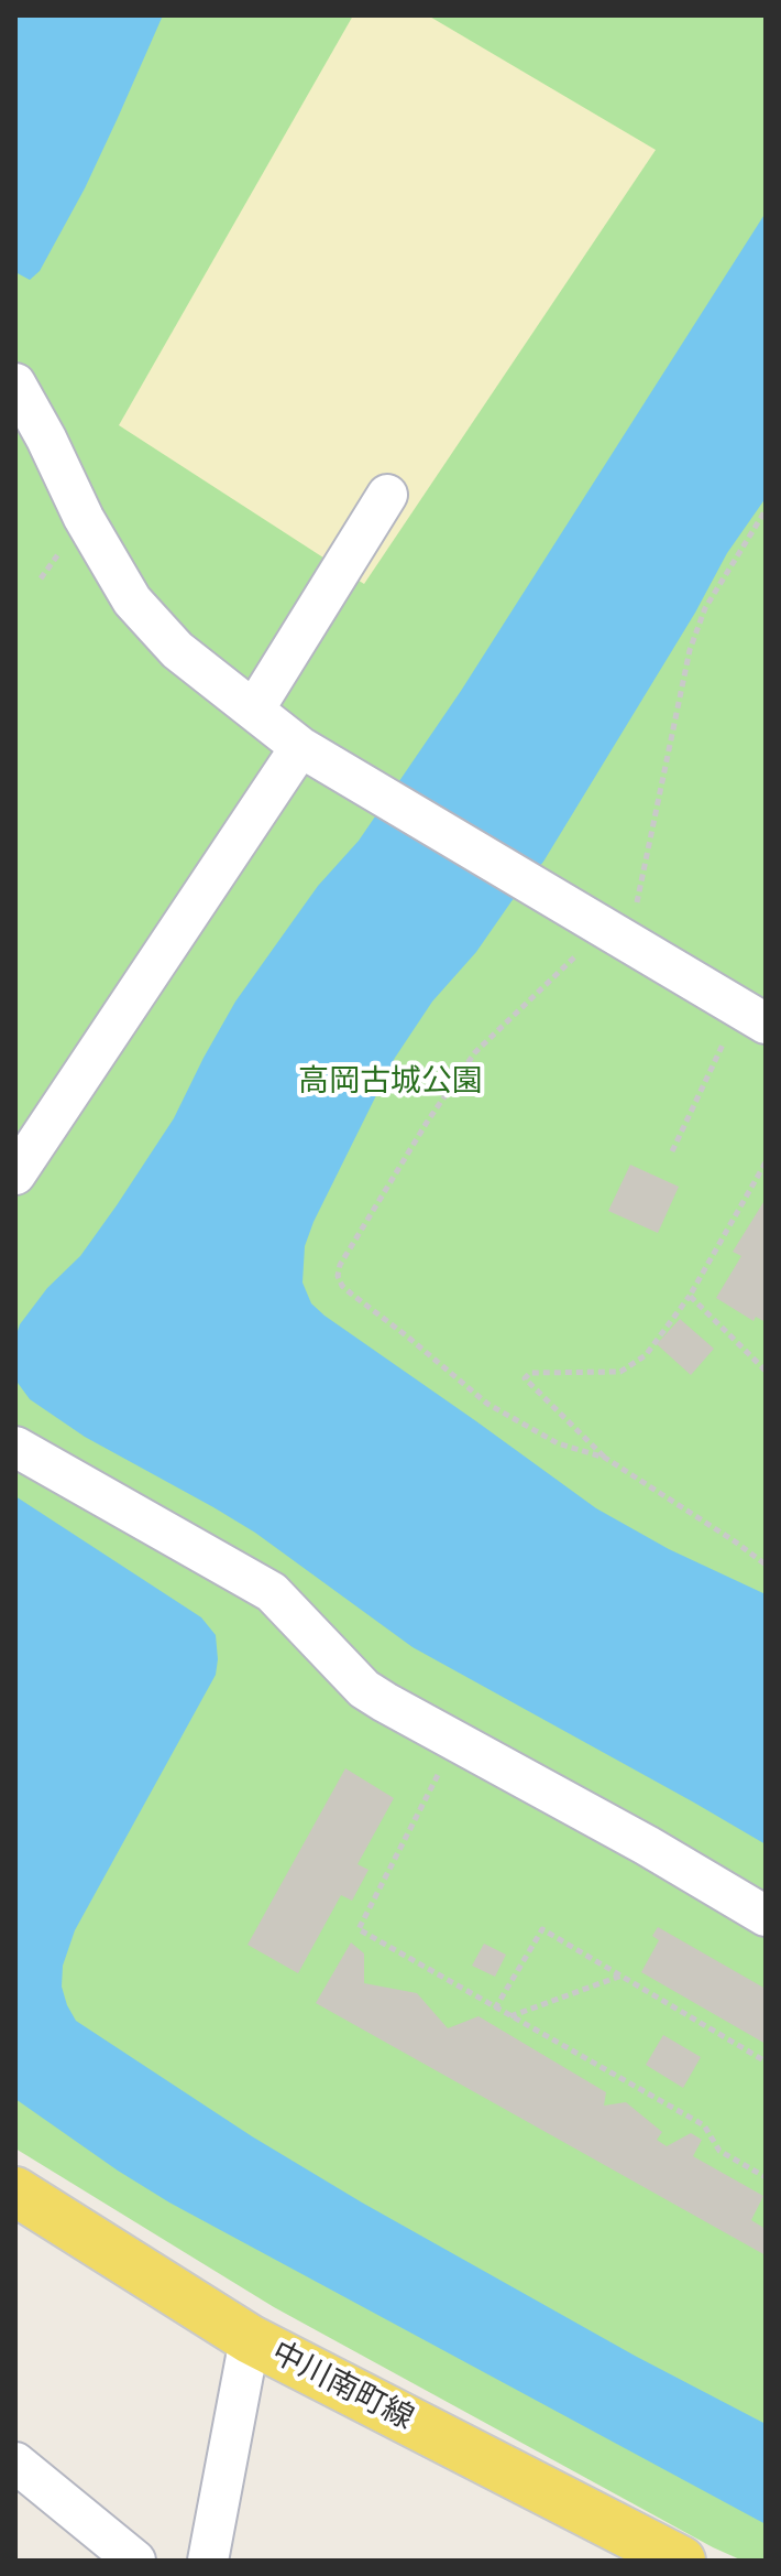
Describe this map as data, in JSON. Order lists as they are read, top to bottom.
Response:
{
  "streets": {
    "main road": ["中川南町線"]
  },
  "parks": ["高岡古城公園"]
}
